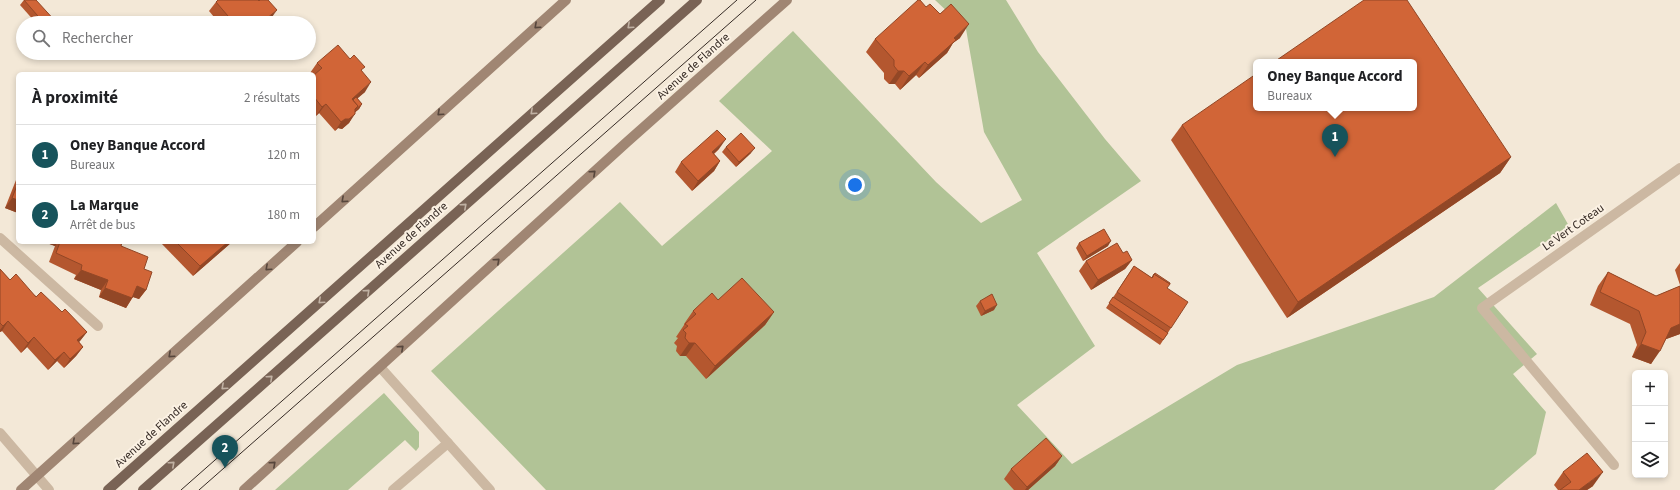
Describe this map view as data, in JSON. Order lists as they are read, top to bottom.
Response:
{
  "streets": {
    "main road": ["Avenue de Flandre"],
    "street": ["Le Vert Coteau"]
  },
  "page": {
    "search": "Rechercher",
    "popup": ["Oney Banque Accord", "Bureaux"],
    "heading": ["À proximité", "2 résultats"],
    "pins": ["1", "2"],
    "list": [
      {
        "mark": "1",
        "name": "Oney Banque Accord",
        "note": "Bureaux",
        "value": "120 m"
      },
      {
        "mark": "2",
        "name": "La Marque",
        "note": "Arrêt de bus",
        "value": "180 m"
      }
    ],
    "map_buttons": ["+", "−"]
  }
}
